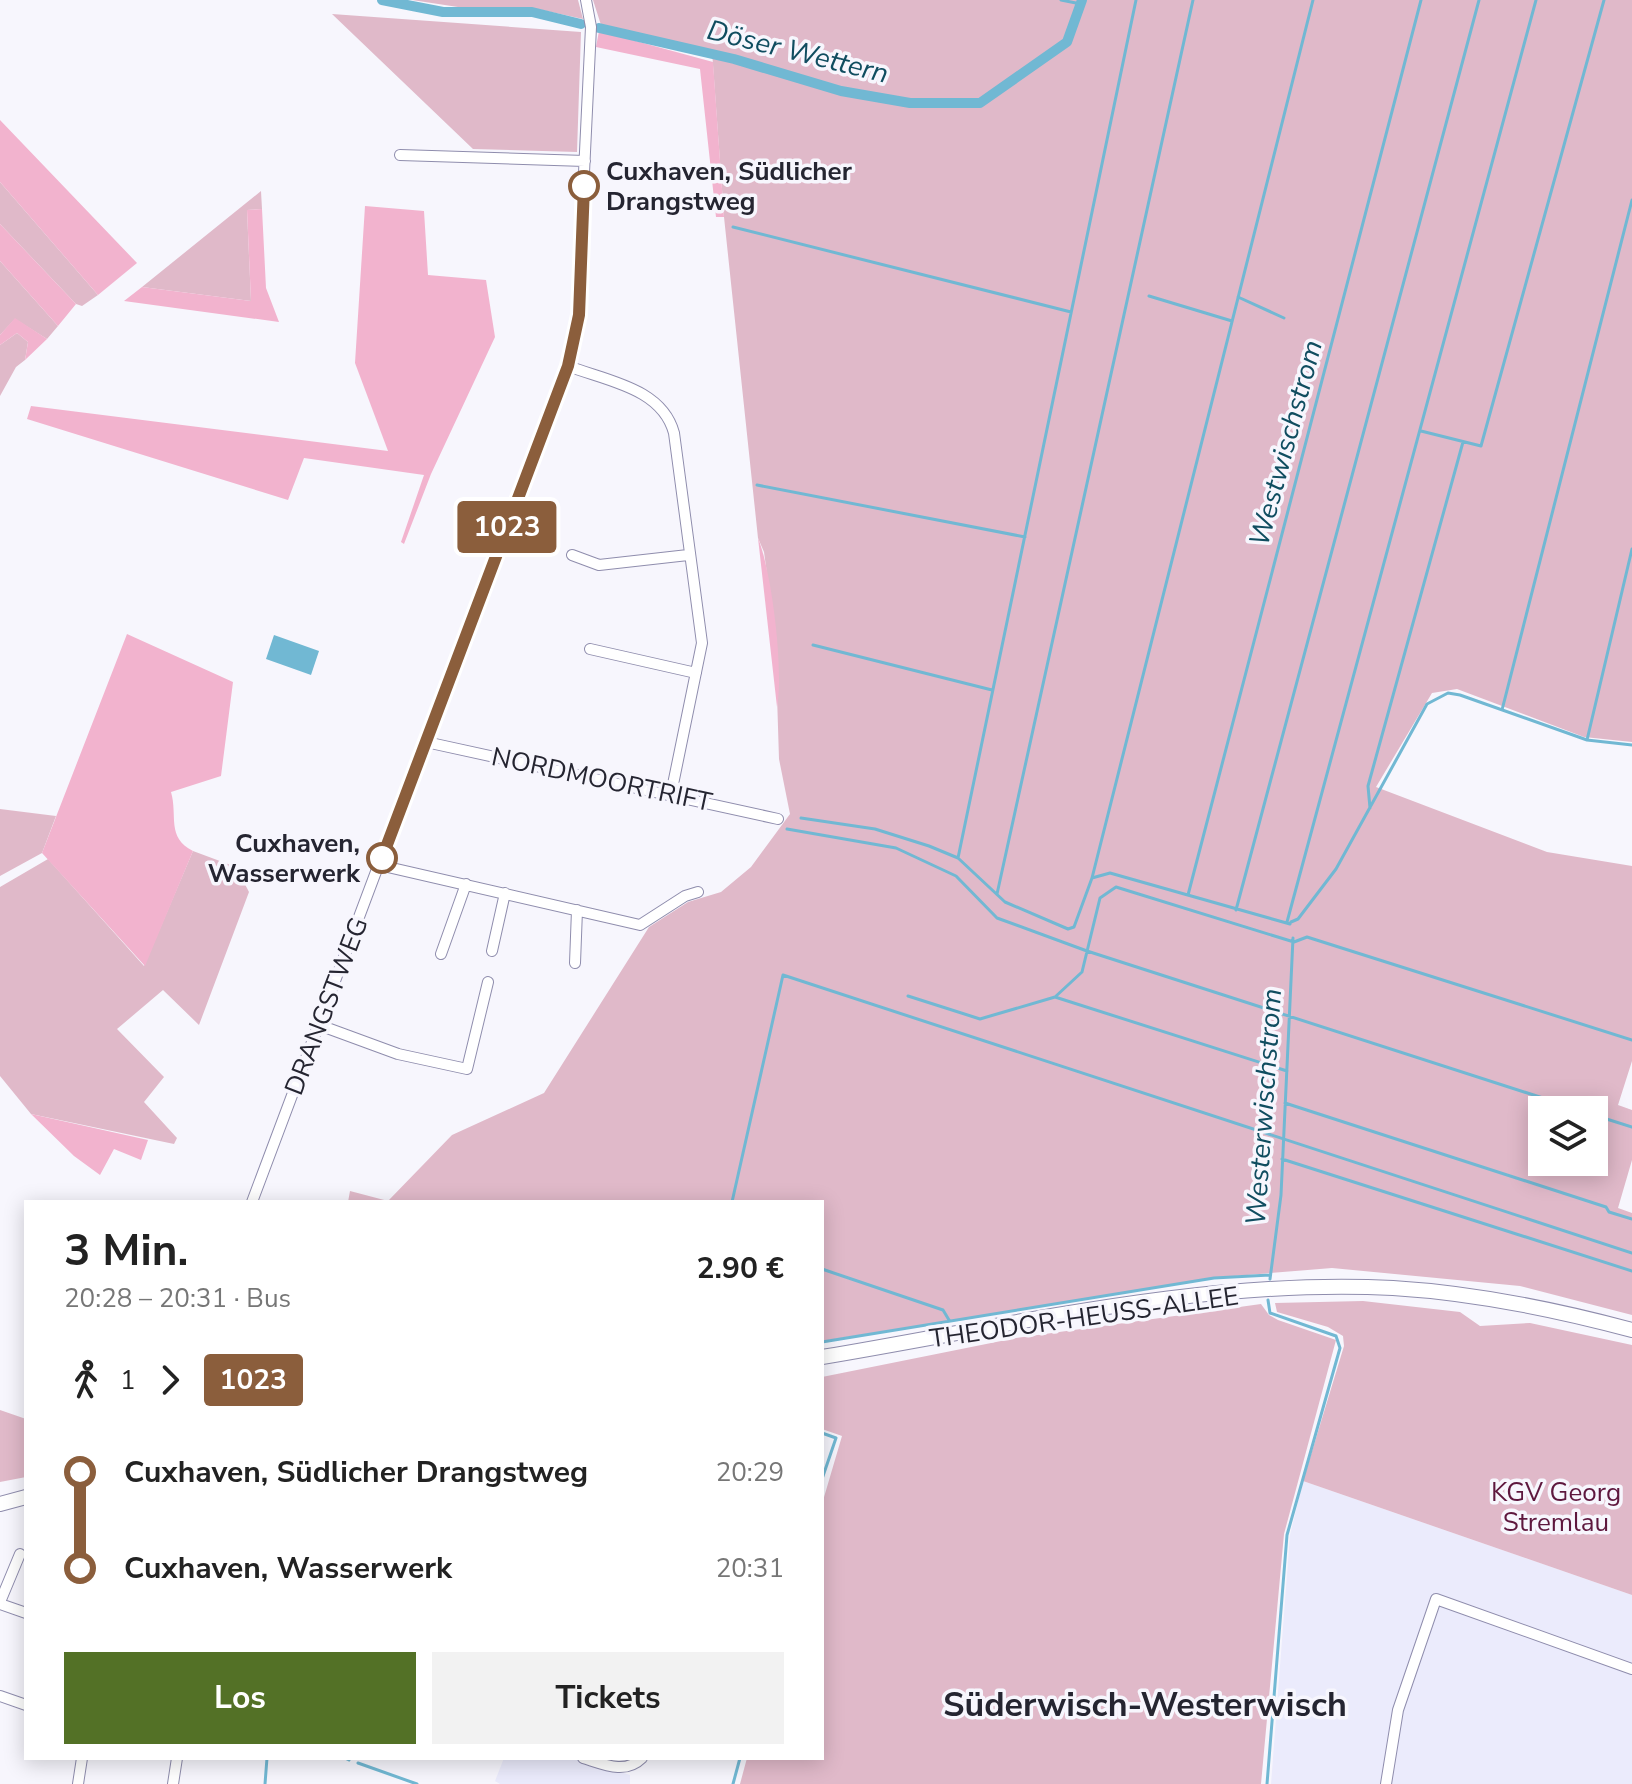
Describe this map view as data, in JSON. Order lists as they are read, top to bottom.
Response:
{
  "streets": {
    "street": ["NORDMOORTRIFT", "DRANGSTWEG", "THEODOR-HEUSS-ALLEE"]
  },
  "crossings": [
    ["NORDMOORTRIFT", "DRANGSTWEG"]
  ],
  "districts": ["Süderwisch-Westerwisch"],
  "water": ["Döser Wettern", "Westwischstrom", "Westerwischstrom"],
  "parks": ["KGV Georg Stremlau"],
  "places": ["Cuxhaven, Südlicher Drangstweg", "Cuxhaven, Wasserwerk"],
  "lines": ["bus line 1023"],
  "page": {
    "on_map": "1023",
    "heading": ["3 Min.", "20:28 – 20:31 · Bus", "2.90 €"],
    "legs": ["1", "1023"],
    "list": [
      {
        "name": "Cuxhaven, Südlicher Drangstweg",
        "value": "20:29"
      },
      {
        "name": "Cuxhaven, Wasserwerk",
        "value": "20:31"
      }
    ],
    "buttons": ["Los", "Tickets"]
  }
}
